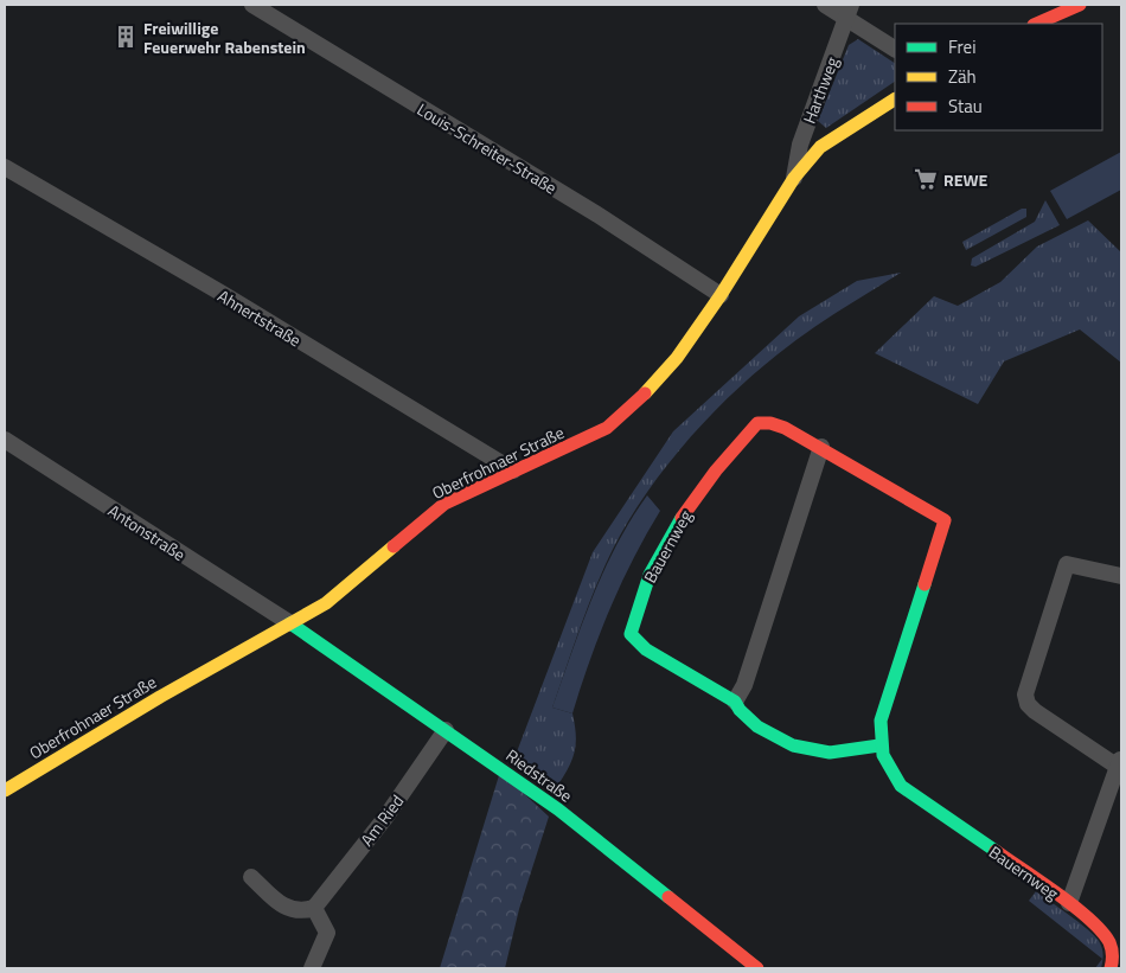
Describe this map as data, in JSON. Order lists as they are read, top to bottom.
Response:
{
  "streets": {
    "street": [
      "Harthweg",
      "Louis-Schreiter-Straße",
      "Ahnertstraße",
      "Oberfrohnaer Straße",
      "Antonstraße",
      "Bauernweg",
      "Riedstraße",
      "Am Ried"
    ]
  },
  "crossings": [
    ["Harthweg", "Oberfrohnaer Straße"],
    ["Louis-Schreiter-Straße", "Oberfrohnaer Straße"],
    ["Ahnertstraße", "Oberfrohnaer Straße"],
    ["Oberfrohnaer Straße", "Antonstraße"],
    ["Oberfrohnaer Straße", "Riedstraße"],
    ["Antonstraße", "Riedstraße"],
    ["Riedstraße", "Am Ried"]
  ],
  "places": {
    "building": ["Freiwillige Feuerwehr Rabenstein"],
    "supermarket": ["REWE"]
  },
  "legend": ["Frei", "Zäh", "Stau"]
}
